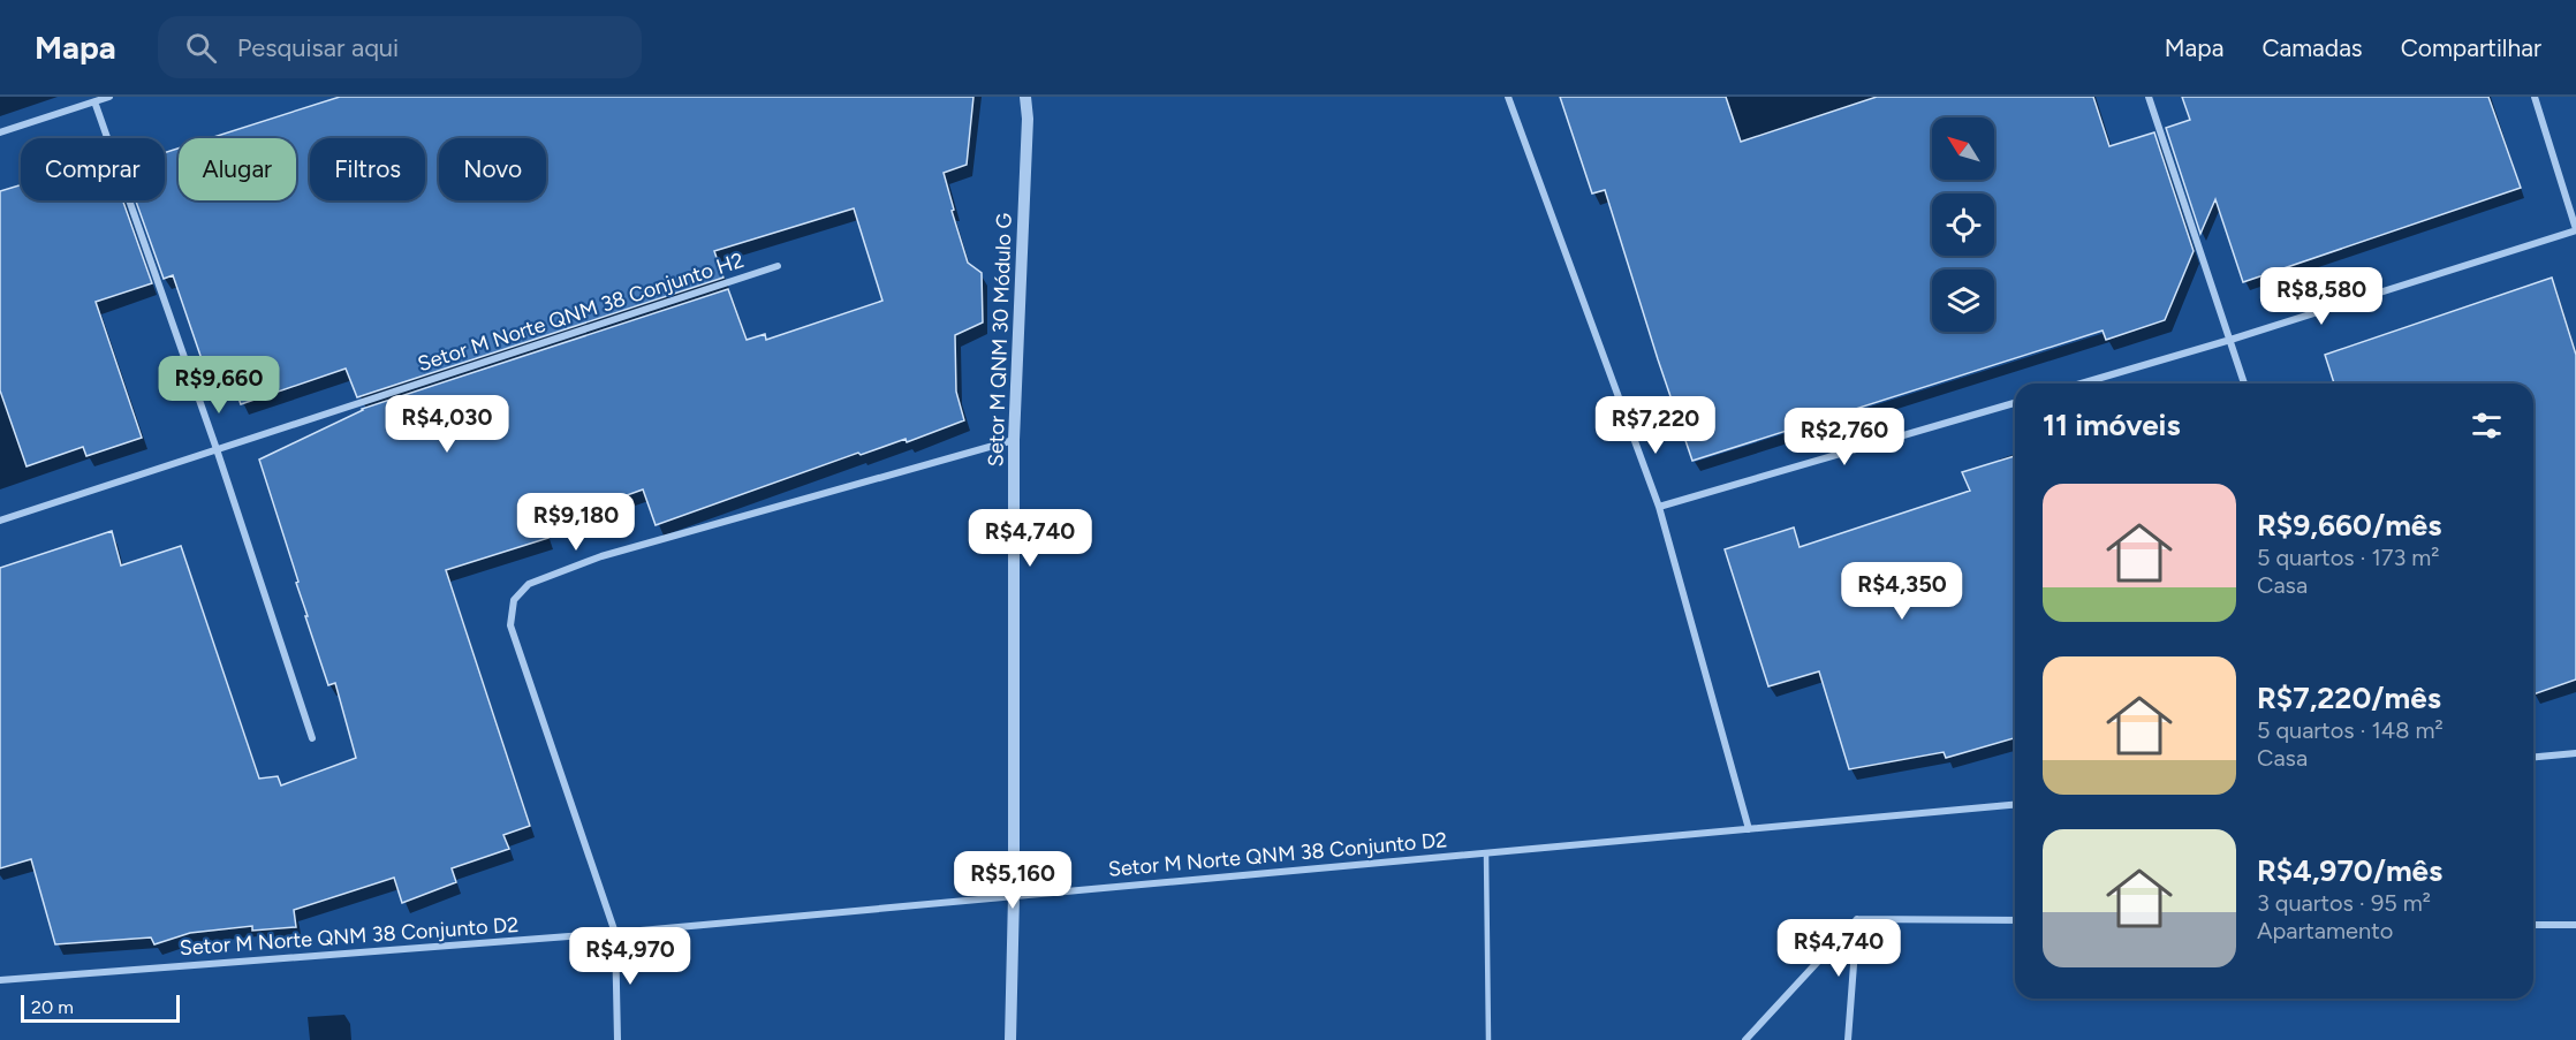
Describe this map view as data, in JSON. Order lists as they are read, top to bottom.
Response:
{
  "streets": {
    "street": ["Setor M Norte QNM 38 Conjunto H2", "Setor M QNM 30 Módulo G", "Setor M Norte QNM 38 Conjunto D2"]
  },
  "crossings": [
    ["Setor M QNM 30 Módulo G", "Setor M Norte QNM 38 Conjunto D2"]
  ],
  "scale_bar": "20 m",
  "north": "top left",
  "page": {
    "header": "Mapa",
    "search": "Pesquisar aqui",
    "nav": ["Mapa", "Camadas", "Compartilhar"],
    "chip": [
      "Comprar",
      "Alugar",
      "Filtros",
      "Novo"
    ],
    "price": [
      "R$8,580",
      "R$9,660",
      "R$4,030",
      "R$7,220",
      "R$2,760",
      "R$9,180",
      "R$4,740",
      "R$4,350",
      "R$5,160",
      "R$4,740",
      "R$4,970"
    ],
    "heading": "11 imóveis",
    "list": [
      {
        "name": "R$9,660/mês",
        "note": "5 quartos · 173 m² · Casa"
      },
      {
        "name": "R$7,220/mês",
        "note": "5 quartos · 148 m² · Casa"
      },
      {
        "name": "R$4,970/mês",
        "note": "3 quartos · 95 m² · Apartamento"
      }
    ],
    "scale": "20 m"
  }
}
